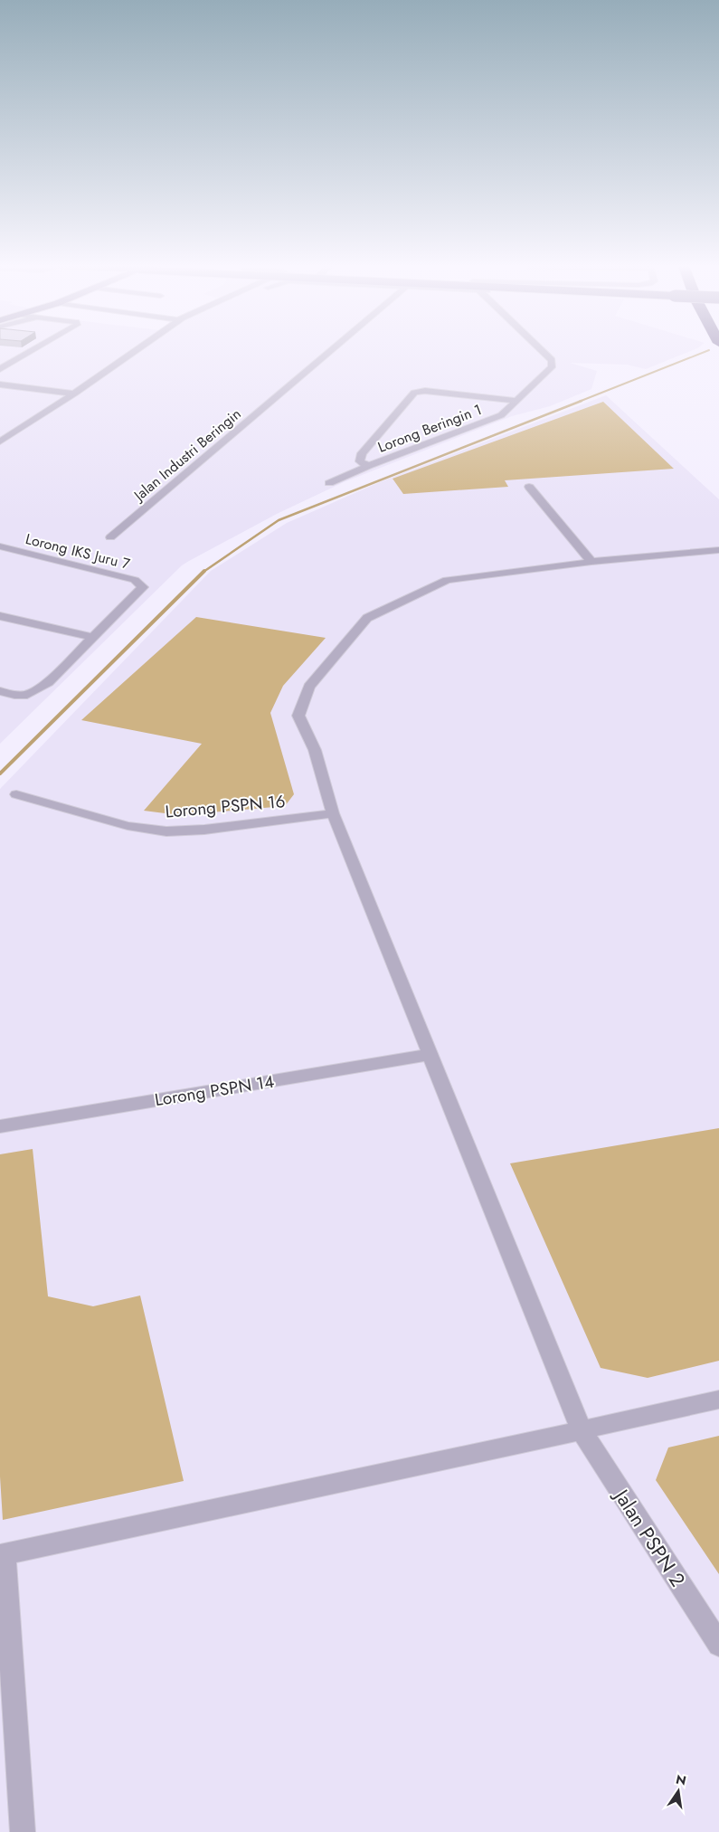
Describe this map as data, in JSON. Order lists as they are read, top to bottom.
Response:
{
  "streets": {
    "street": [
      "Lorong Beringin 1",
      "Jalan Industri Beringin",
      "Lorong IKS Juru 7",
      "Lorong PSPN 16",
      "Lorong PSPN 14",
      "Jalan PSPN 2"
    ]
  },
  "crossings": [
    ["Lorong PSPN 16", "Jalan PSPN 2"],
    ["Lorong PSPN 14", "Jalan PSPN 2"]
  ],
  "north": "top"
}
